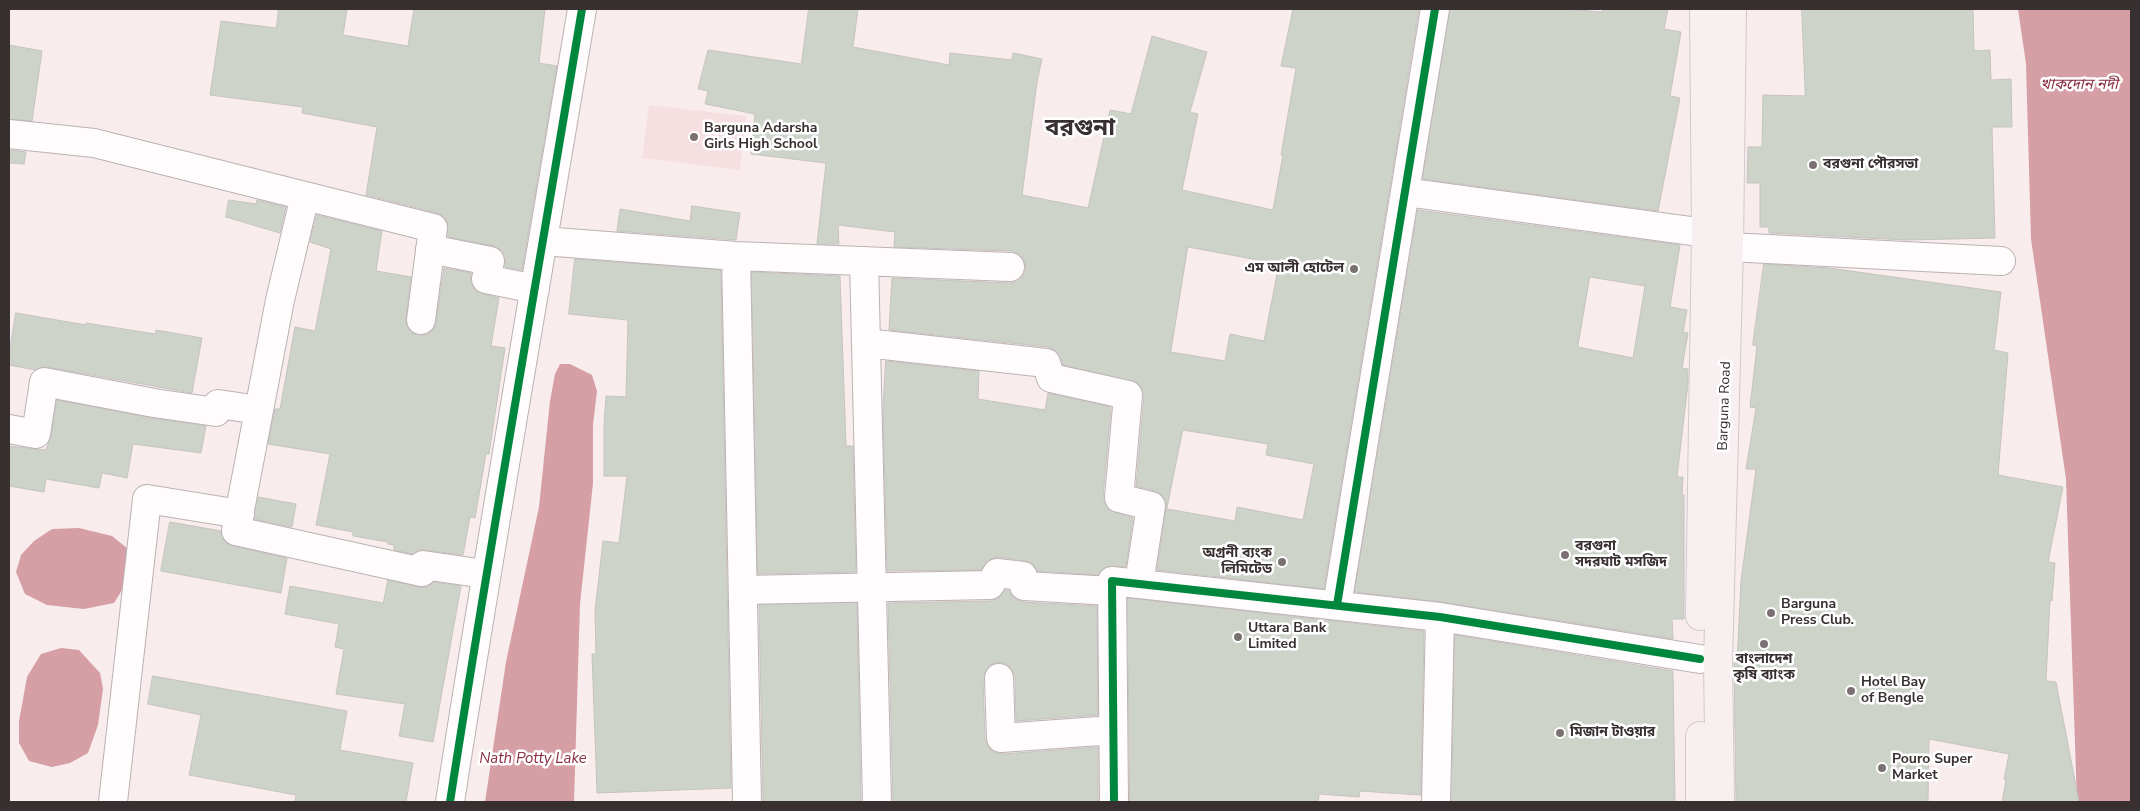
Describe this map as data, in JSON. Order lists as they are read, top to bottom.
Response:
{
  "streets": {
    "main road": ["Barguna Road"]
  },
  "districts": ["বরগুনা"],
  "water": ["খাকদোন নদী", "Nath Potty Lake"],
  "places": [
    "Barguna Adarsha Girls High School",
    "বরগুনা পৌরসভা",
    "এম আলী হোটেল",
    "বরগুনা সদরঘাট মসজিদ",
    "অগ্রনী ব্যংক লিমিটেড",
    "Barguna Press Club.",
    "Uttara Bank Limited",
    "বাংলাদেশ কৃষি ব্যাংক",
    "Hotel Bay of Bengle",
    "মিজান টাওয়ার",
    "Pouro Super Market"
  ]
}
